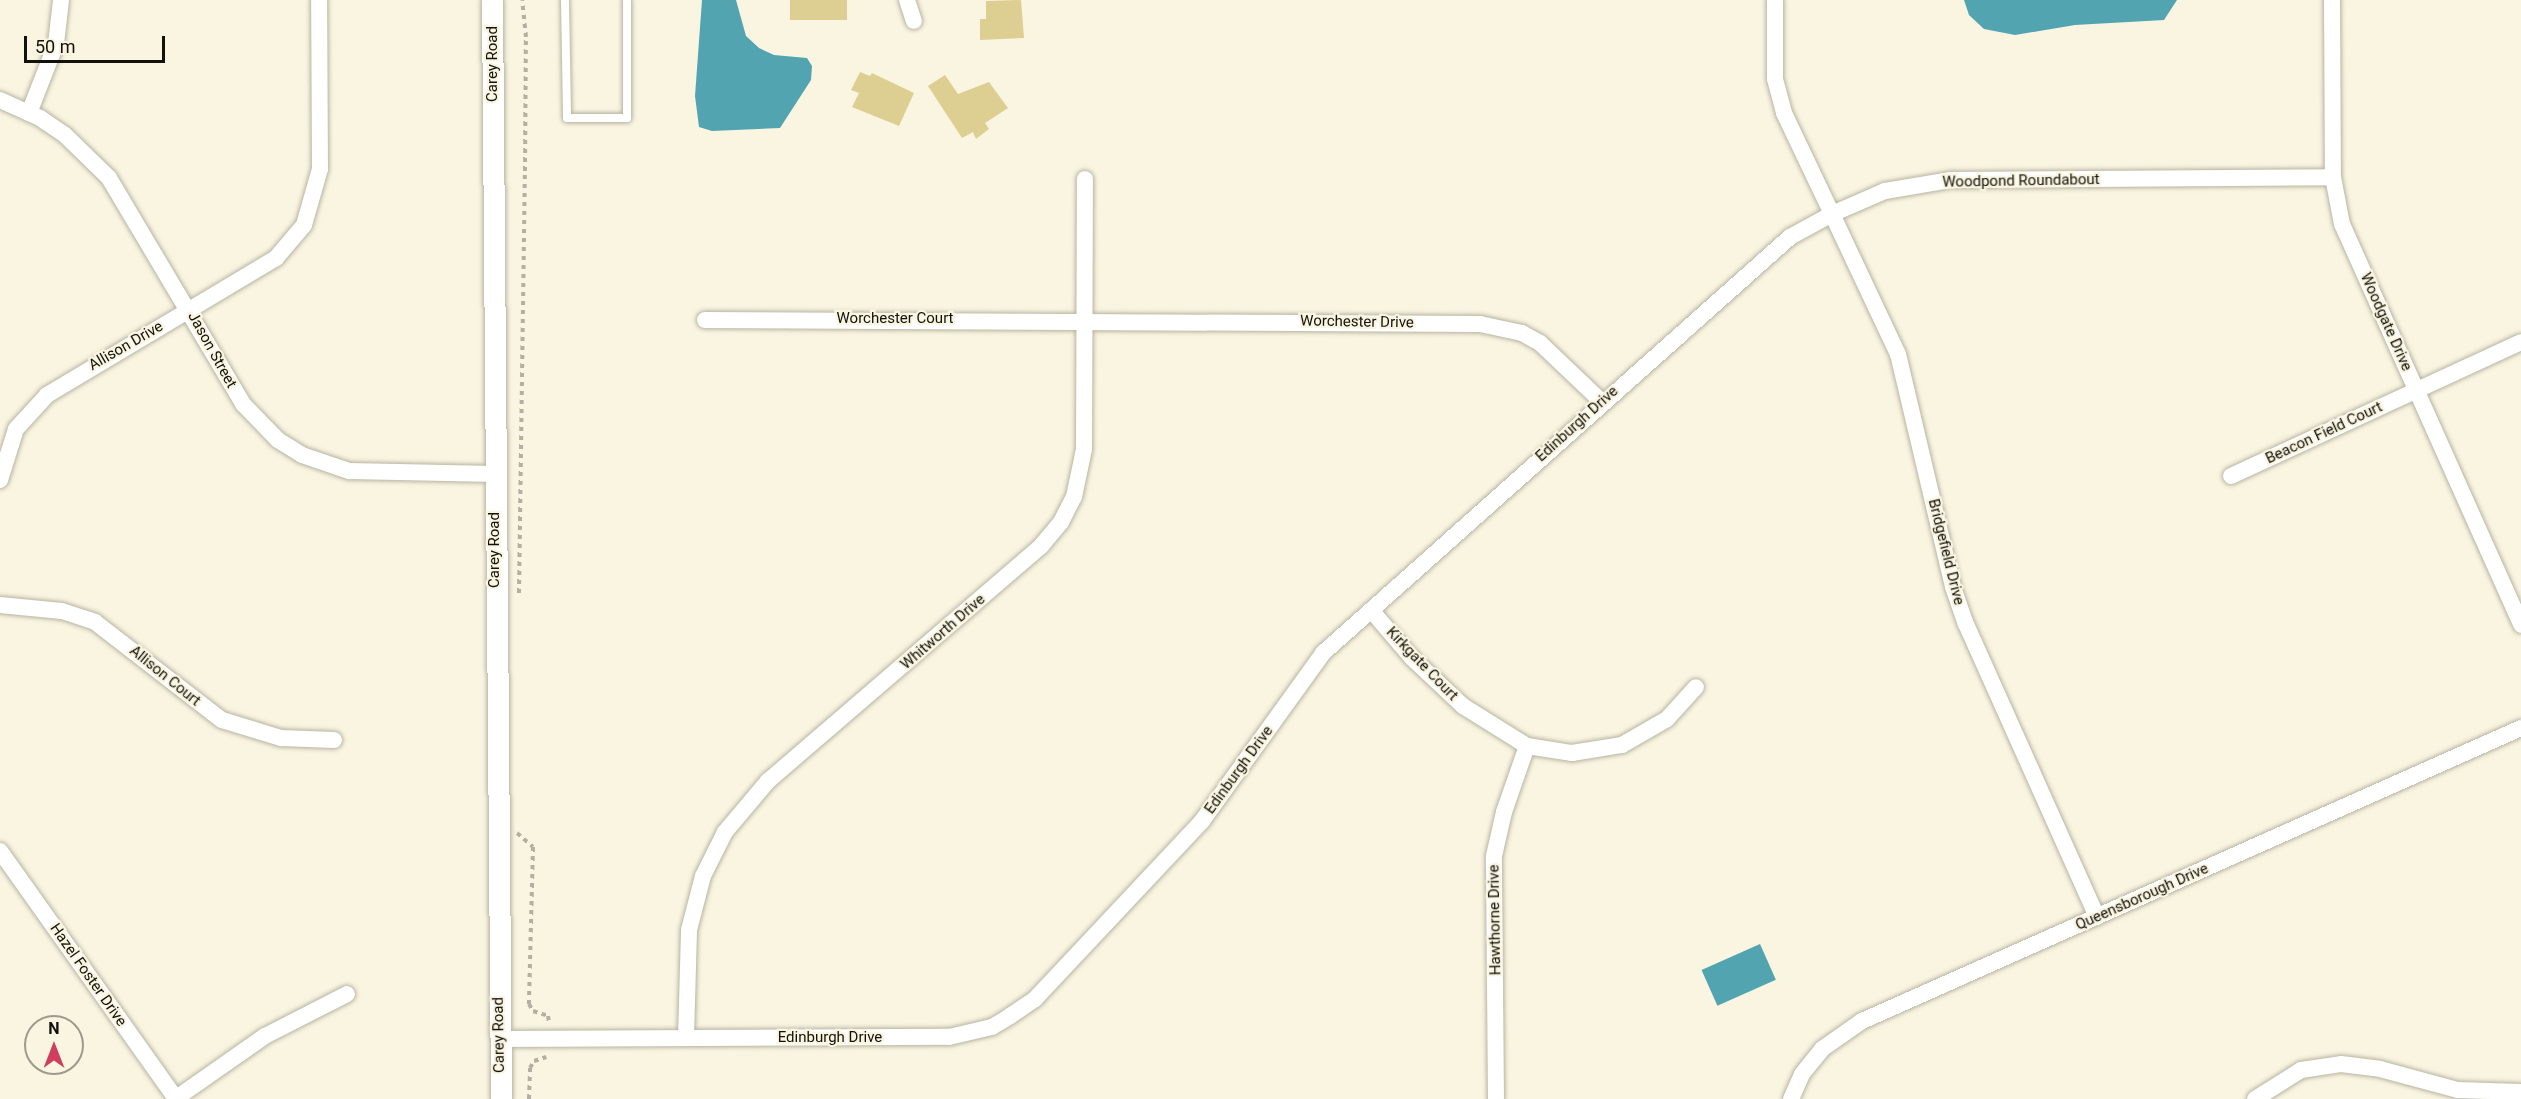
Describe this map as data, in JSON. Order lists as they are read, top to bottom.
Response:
{
  "streets": {
    "street": [
      "Carey Road",
      "Woodpond Roundabout",
      "Worchester Court",
      "Worchester Drive",
      "Woodgate Drive",
      "Allison Drive",
      "Jason Street",
      "Edinburgh Drive",
      "Beacon Field Court",
      "Bridgefield Drive",
      "Whitworth Drive",
      "Kirkgate Court",
      "Allison Court",
      "Queensborough Drive",
      "Hawthorne Drive",
      "Hazel Foster Drive"
    ]
  },
  "crossings": [
    ["Carey Road", "Jason Street"],
    ["Carey Road", "Edinburgh Drive"],
    ["Woodpond Roundabout", "Woodgate Drive"],
    ["Woodpond Roundabout", "Edinburgh Drive"],
    ["Woodpond Roundabout", "Bridgefield Drive"],
    ["Worchester Court", "Worchester Drive"],
    ["Worchester Court", "Whitworth Drive"],
    ["Worchester Drive", "Edinburgh Drive"],
    ["Worchester Drive", "Whitworth Drive"],
    ["Woodgate Drive", "Beacon Field Court"],
    ["Allison Drive", "Jason Street"],
    ["Edinburgh Drive", "Bridgefield Drive"],
    ["Edinburgh Drive", "Whitworth Drive"],
    ["Edinburgh Drive", "Kirkgate Court"],
    ["Bridgefield Drive", "Queensborough Drive"],
    ["Kirkgate Court", "Hawthorne Drive"]
  ],
  "scale_bar": "50 m",
  "north": "top"
}
